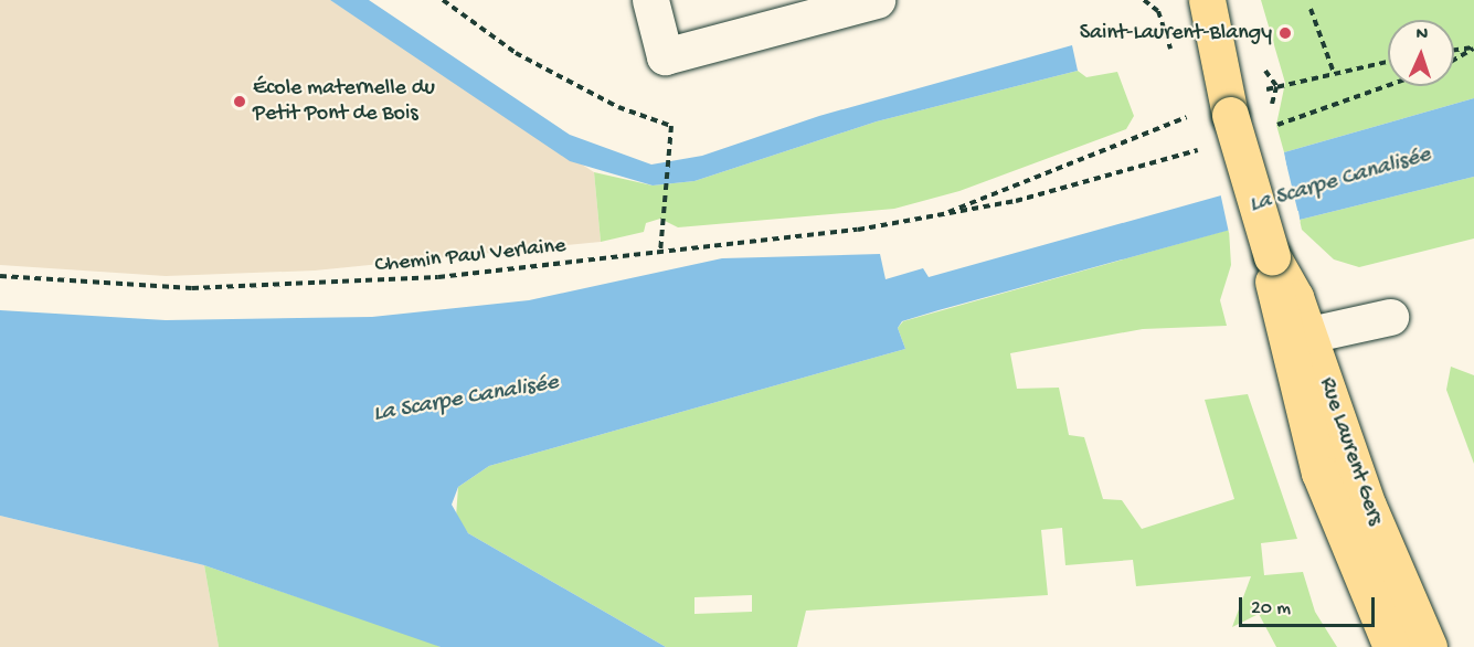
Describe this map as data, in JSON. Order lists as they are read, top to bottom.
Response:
{
  "streets": {
    "main road": ["Rue Laurent Gers"],
    "path": ["Chemin Paul Verlaine"]
  },
  "water": ["La Scarpe Canalisée"],
  "places": ["Saint-Laurent-Blangy", "École maternelle du Petit Pont de Bois"],
  "scale_bar": "20 m",
  "north": "top"
}
